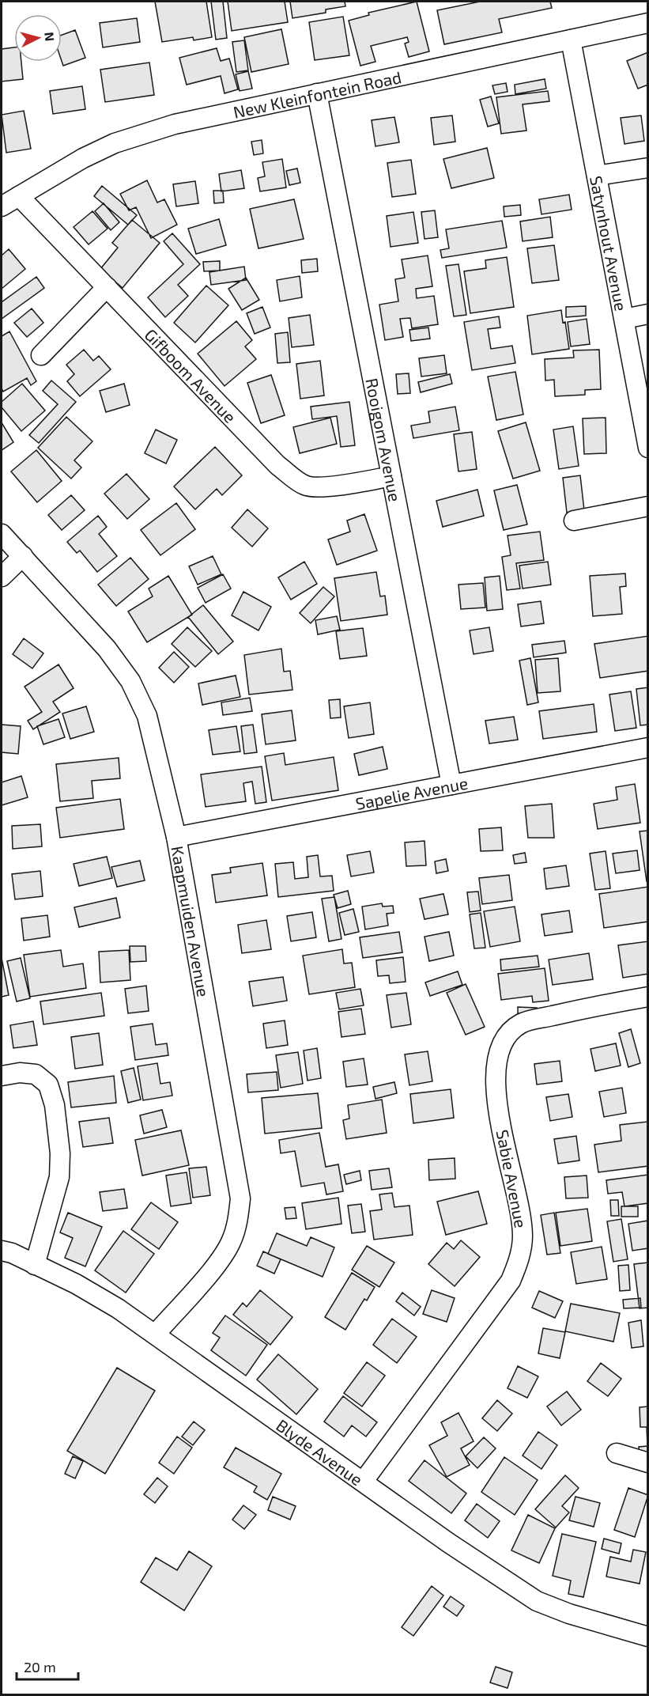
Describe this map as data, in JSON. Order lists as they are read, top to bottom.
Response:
{
  "streets": {
    "street": [
      "New Kleinfontein Road",
      "Satynhout Avenue",
      "Gifboom Avenue",
      "Rooigom Avenue",
      "Sapelie Avenue",
      "Kaapmuiden Avenue",
      "Sabie Avenue",
      "Blyde Avenue"
    ]
  },
  "crossings": [
    ["New Kleinfontein Road", "Satynhout Avenue"],
    ["New Kleinfontein Road", "Gifboom Avenue"],
    ["New Kleinfontein Road", "Rooigom Avenue"],
    ["Gifboom Avenue", "Rooigom Avenue"],
    ["Rooigom Avenue", "Sapelie Avenue"],
    ["Sapelie Avenue", "Kaapmuiden Avenue"],
    ["Kaapmuiden Avenue", "Blyde Avenue"],
    ["Sabie Avenue", "Blyde Avenue"]
  ],
  "scale_bar": "20 m",
  "north": "right"
}
